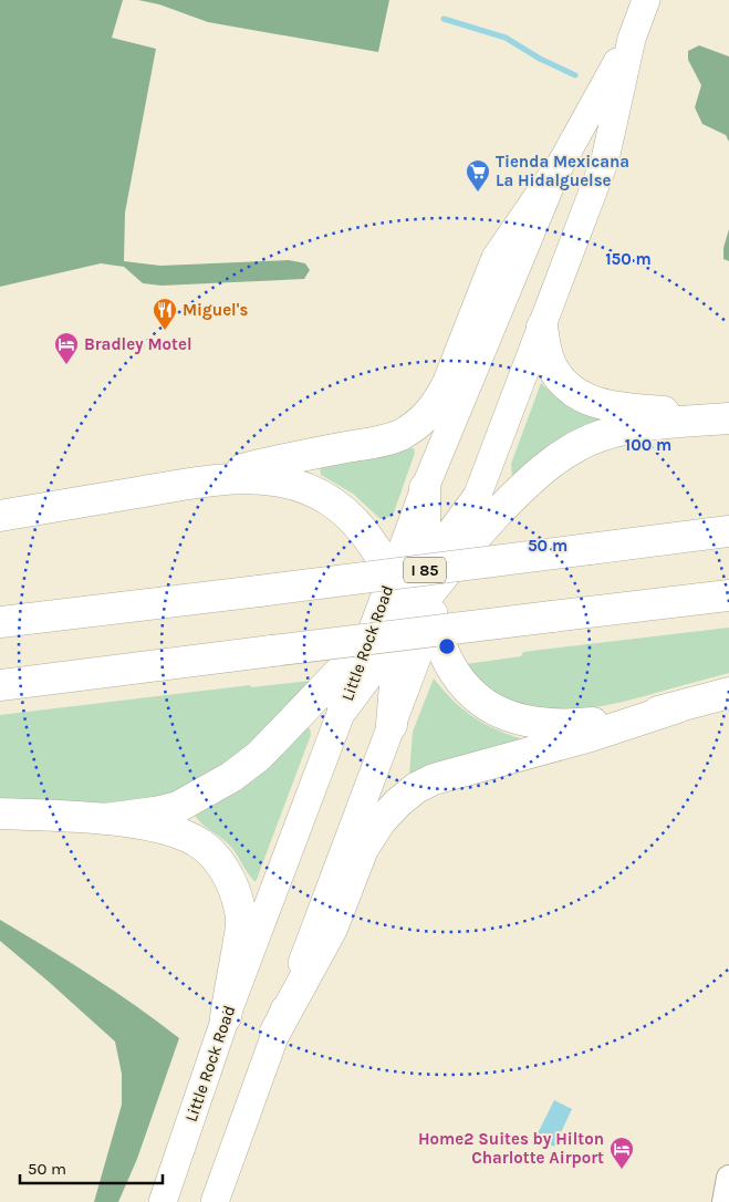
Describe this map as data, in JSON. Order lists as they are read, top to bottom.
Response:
{
  "streets": {
    "highway": ["I 85"],
    "main road": ["Little Rock Road"]
  },
  "places": {
    "supermarket": ["Tienda Mexicana La Hidalguelse"],
    "restaurant": ["Miguel's"],
    "hotel": ["Bradley Motel", "Home2 Suites by Hilton Charlotte Airport"]
  },
  "scale_bar": "50 m",
  "rings": ["150 m", "100 m", "50 m"]
}
